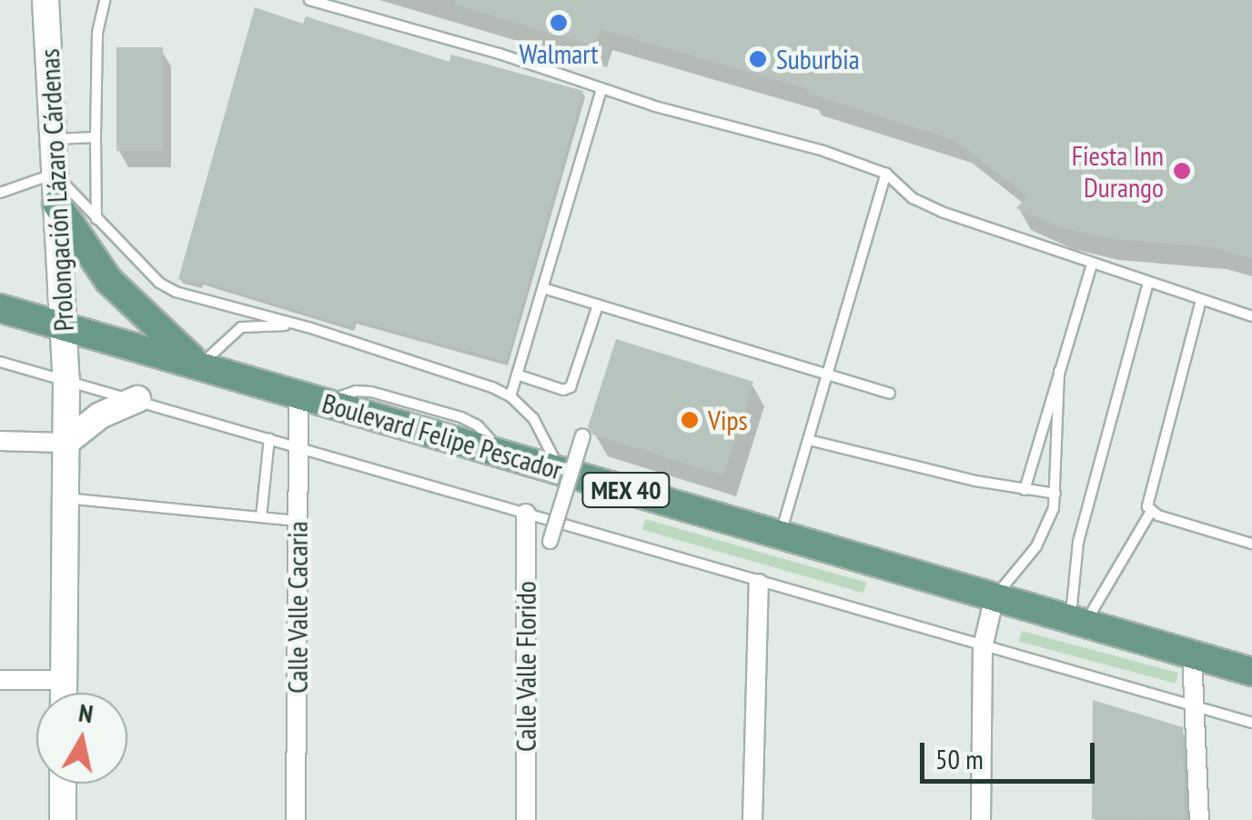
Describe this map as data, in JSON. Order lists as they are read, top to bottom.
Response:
{
  "streets": {
    "main road": ["Prolongación Lázaro Cárdenas", "Boulevard Felipe Pescador", "MEX 40"],
    "street": ["Calle Valle Cacaria", "Calle Valle Florido"]
  },
  "crossings": [
    ["Prolongación Lázaro Cárdenas", "Boulevard Felipe Pescador"],
    ["Boulevard Felipe Pescador", "Calle Valle Cacaria"],
    ["Boulevard Felipe Pescador", "Calle Valle Florido"]
  ],
  "places": [
    "Walmart",
    "Suburbia",
    "Fiesta Inn Durango",
    "Vips"
  ],
  "scale_bar": "50 m",
  "north": "top"
}
